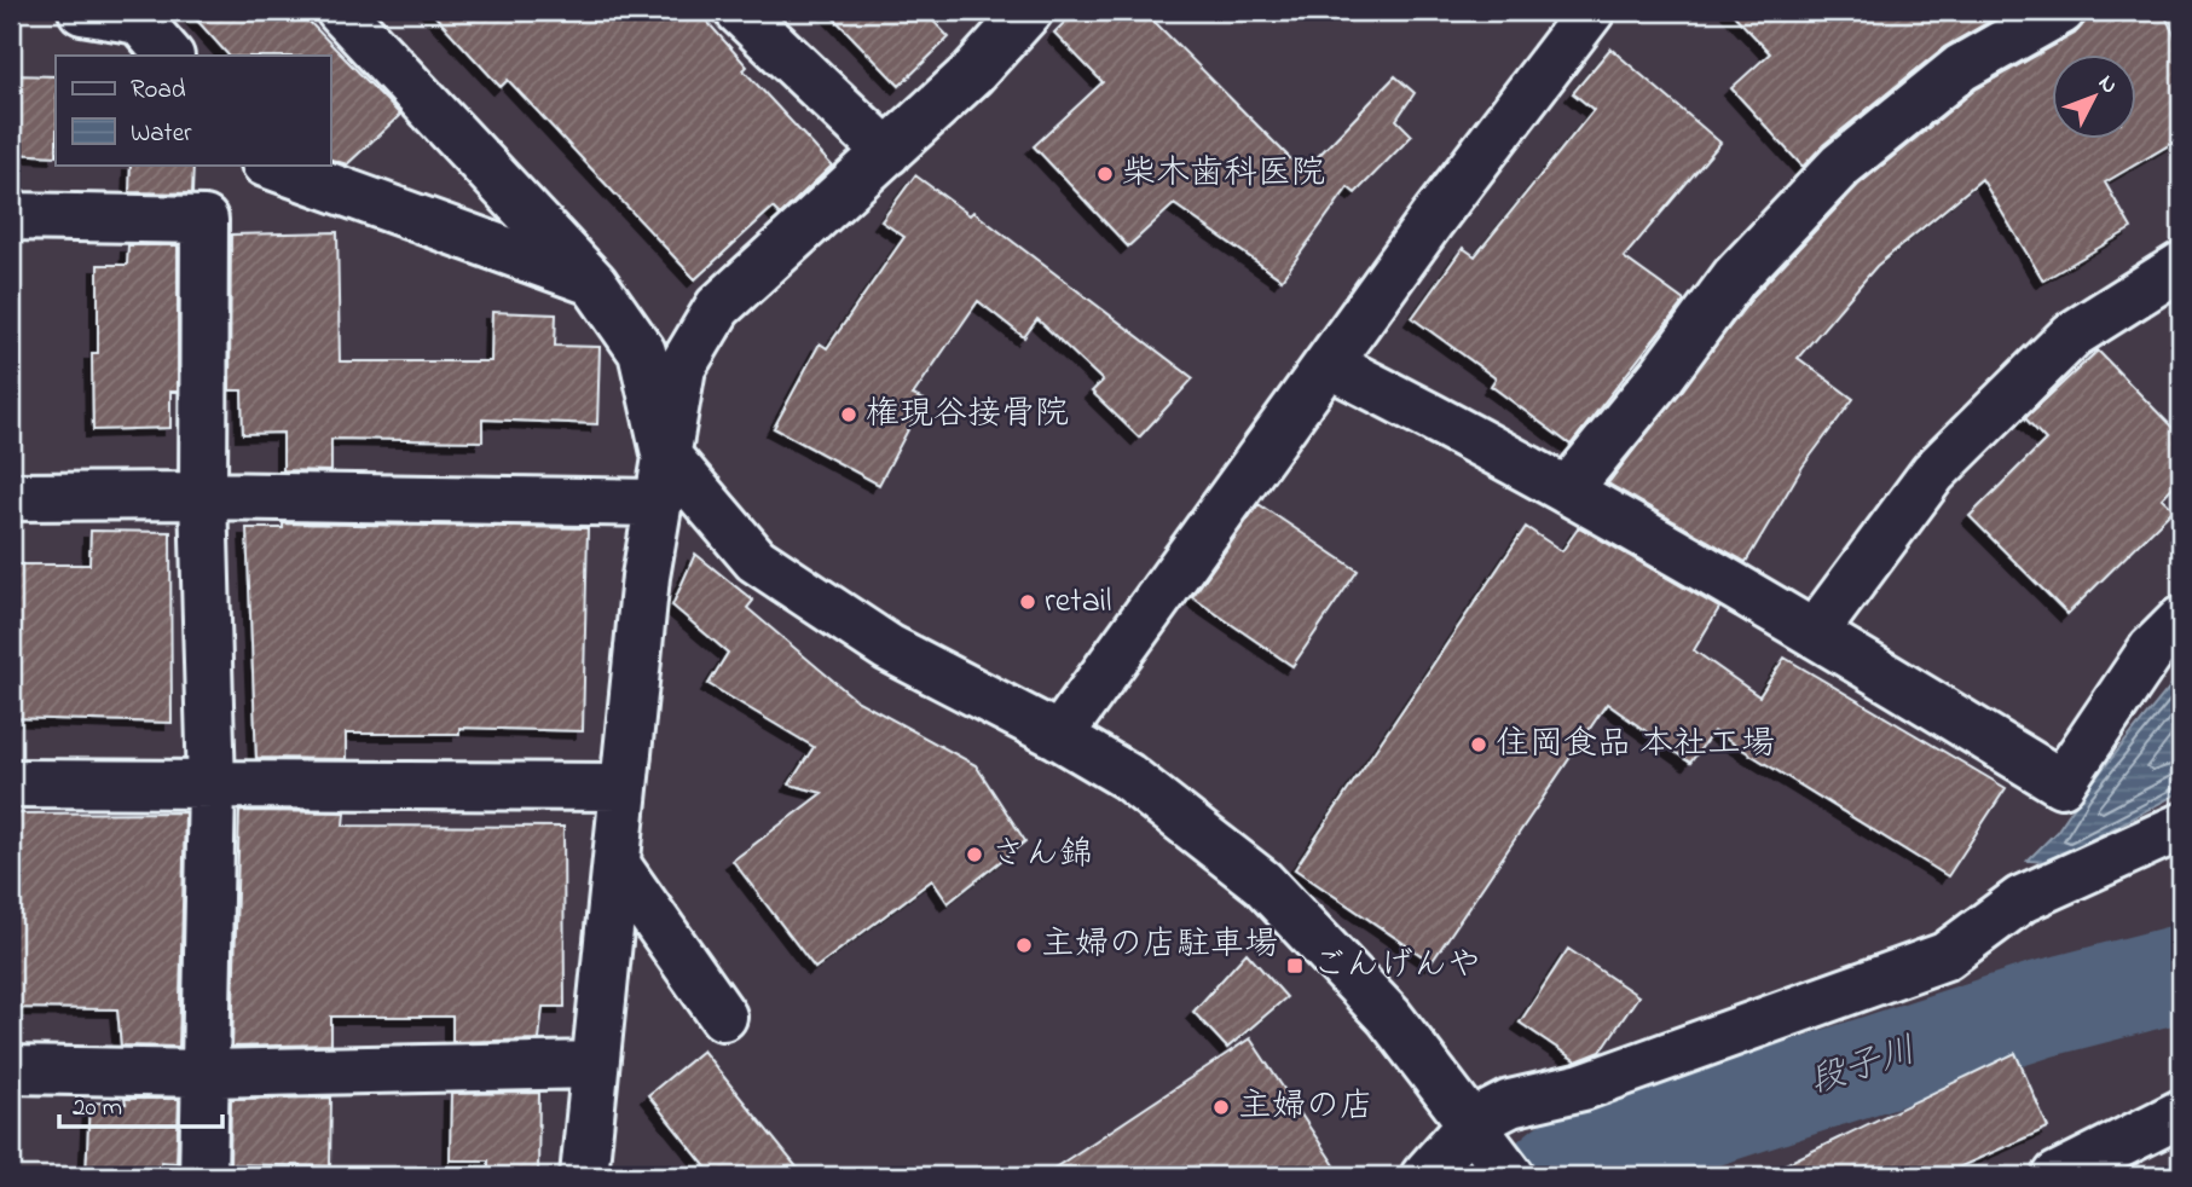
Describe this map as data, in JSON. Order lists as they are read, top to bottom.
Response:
{
  "water": ["段子川"],
  "places": {
    "other": [
      "柴木歯科医院",
      "権現谷接骨院",
      "retail",
      "住岡食品 本社工場",
      "さん錦",
      "主婦の店駐車場",
      "主婦の店"
    ],
    "transit": ["ごんげんや"]
  },
  "legend": ["Road", "Water"],
  "scale_bar": "20 m",
  "north": "top right"
}
